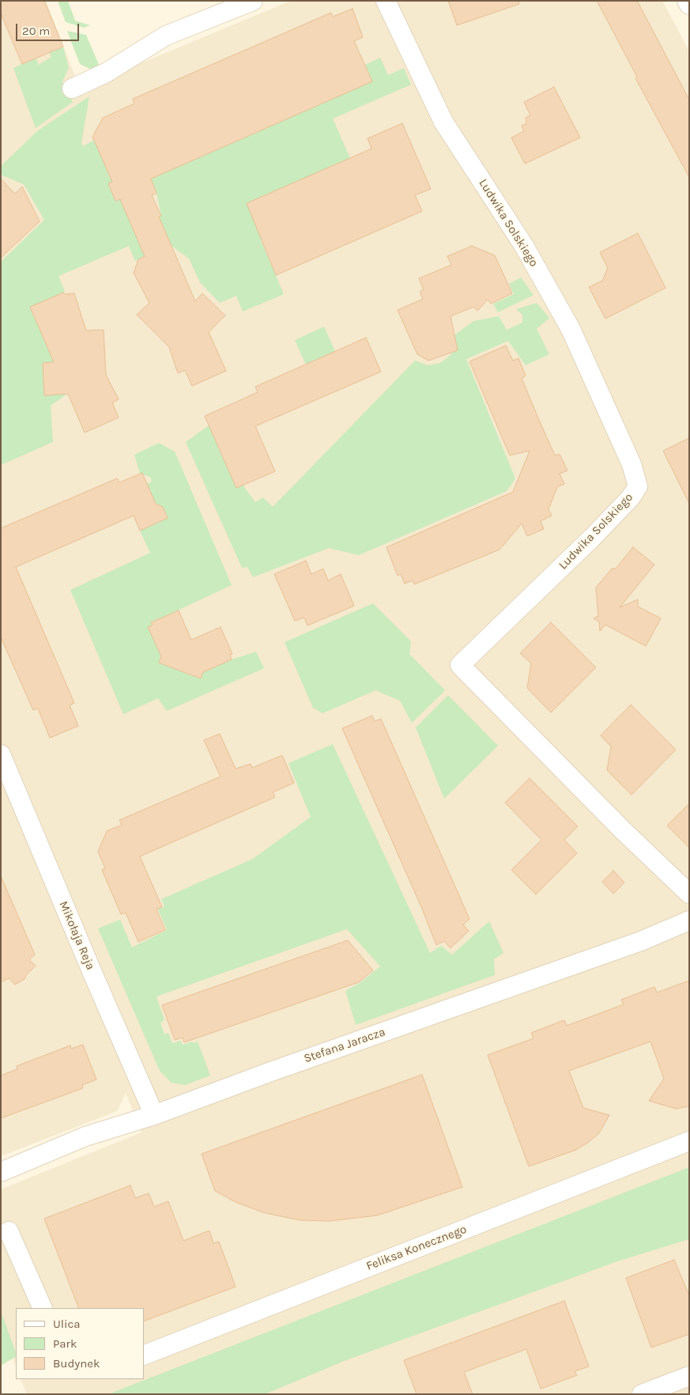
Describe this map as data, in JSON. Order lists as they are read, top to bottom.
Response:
{
  "streets": {
    "street": [
      "Ludwika Solskiego",
      "Mikołaja Reja",
      "Stefana Jaracza",
      "Feliksa Konecznego"
    ]
  },
  "crossings": [
    ["Mikołaja Reja", "Stefana Jaracza"]
  ],
  "legend": ["Ulica", "Park", "Budynek"],
  "scale_bar": "20 m"
}
